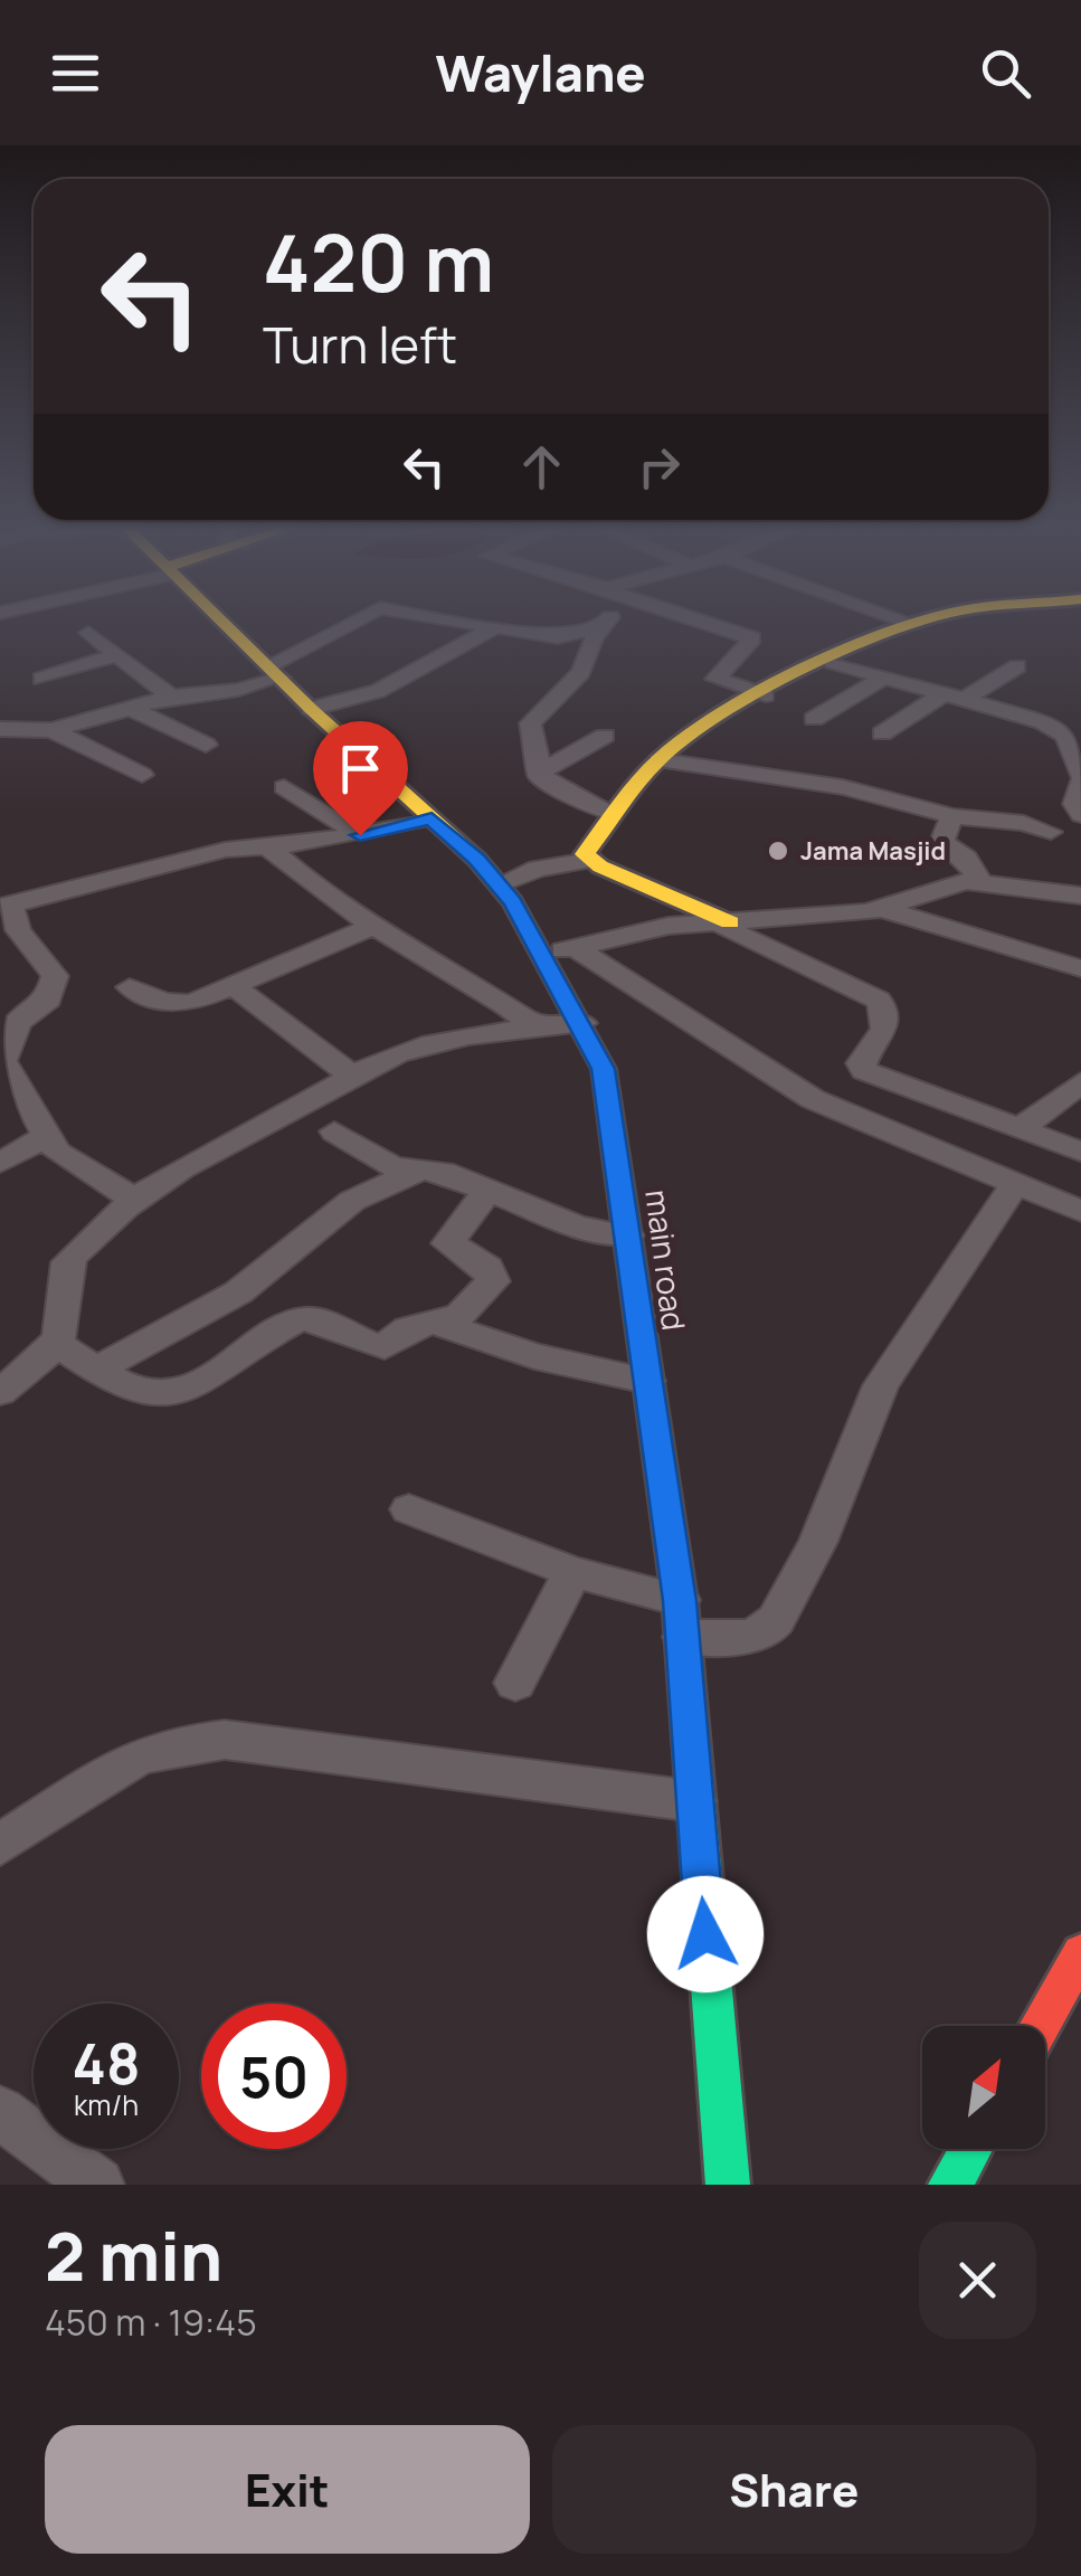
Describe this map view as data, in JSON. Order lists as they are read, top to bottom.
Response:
{
  "streets": {
    "main road": ["main road"]
  },
  "places": ["Jama Masjid"],
  "north": "top right",
  "page": {
    "header": "Waylane",
    "turn": ["420 m", "Turn left"],
    "speed": "48 km/h",
    "limit": "50",
    "heading": ["2 min", "450 m · 19:45"],
    "buttons": ["Exit", "Share"]
  }
}
